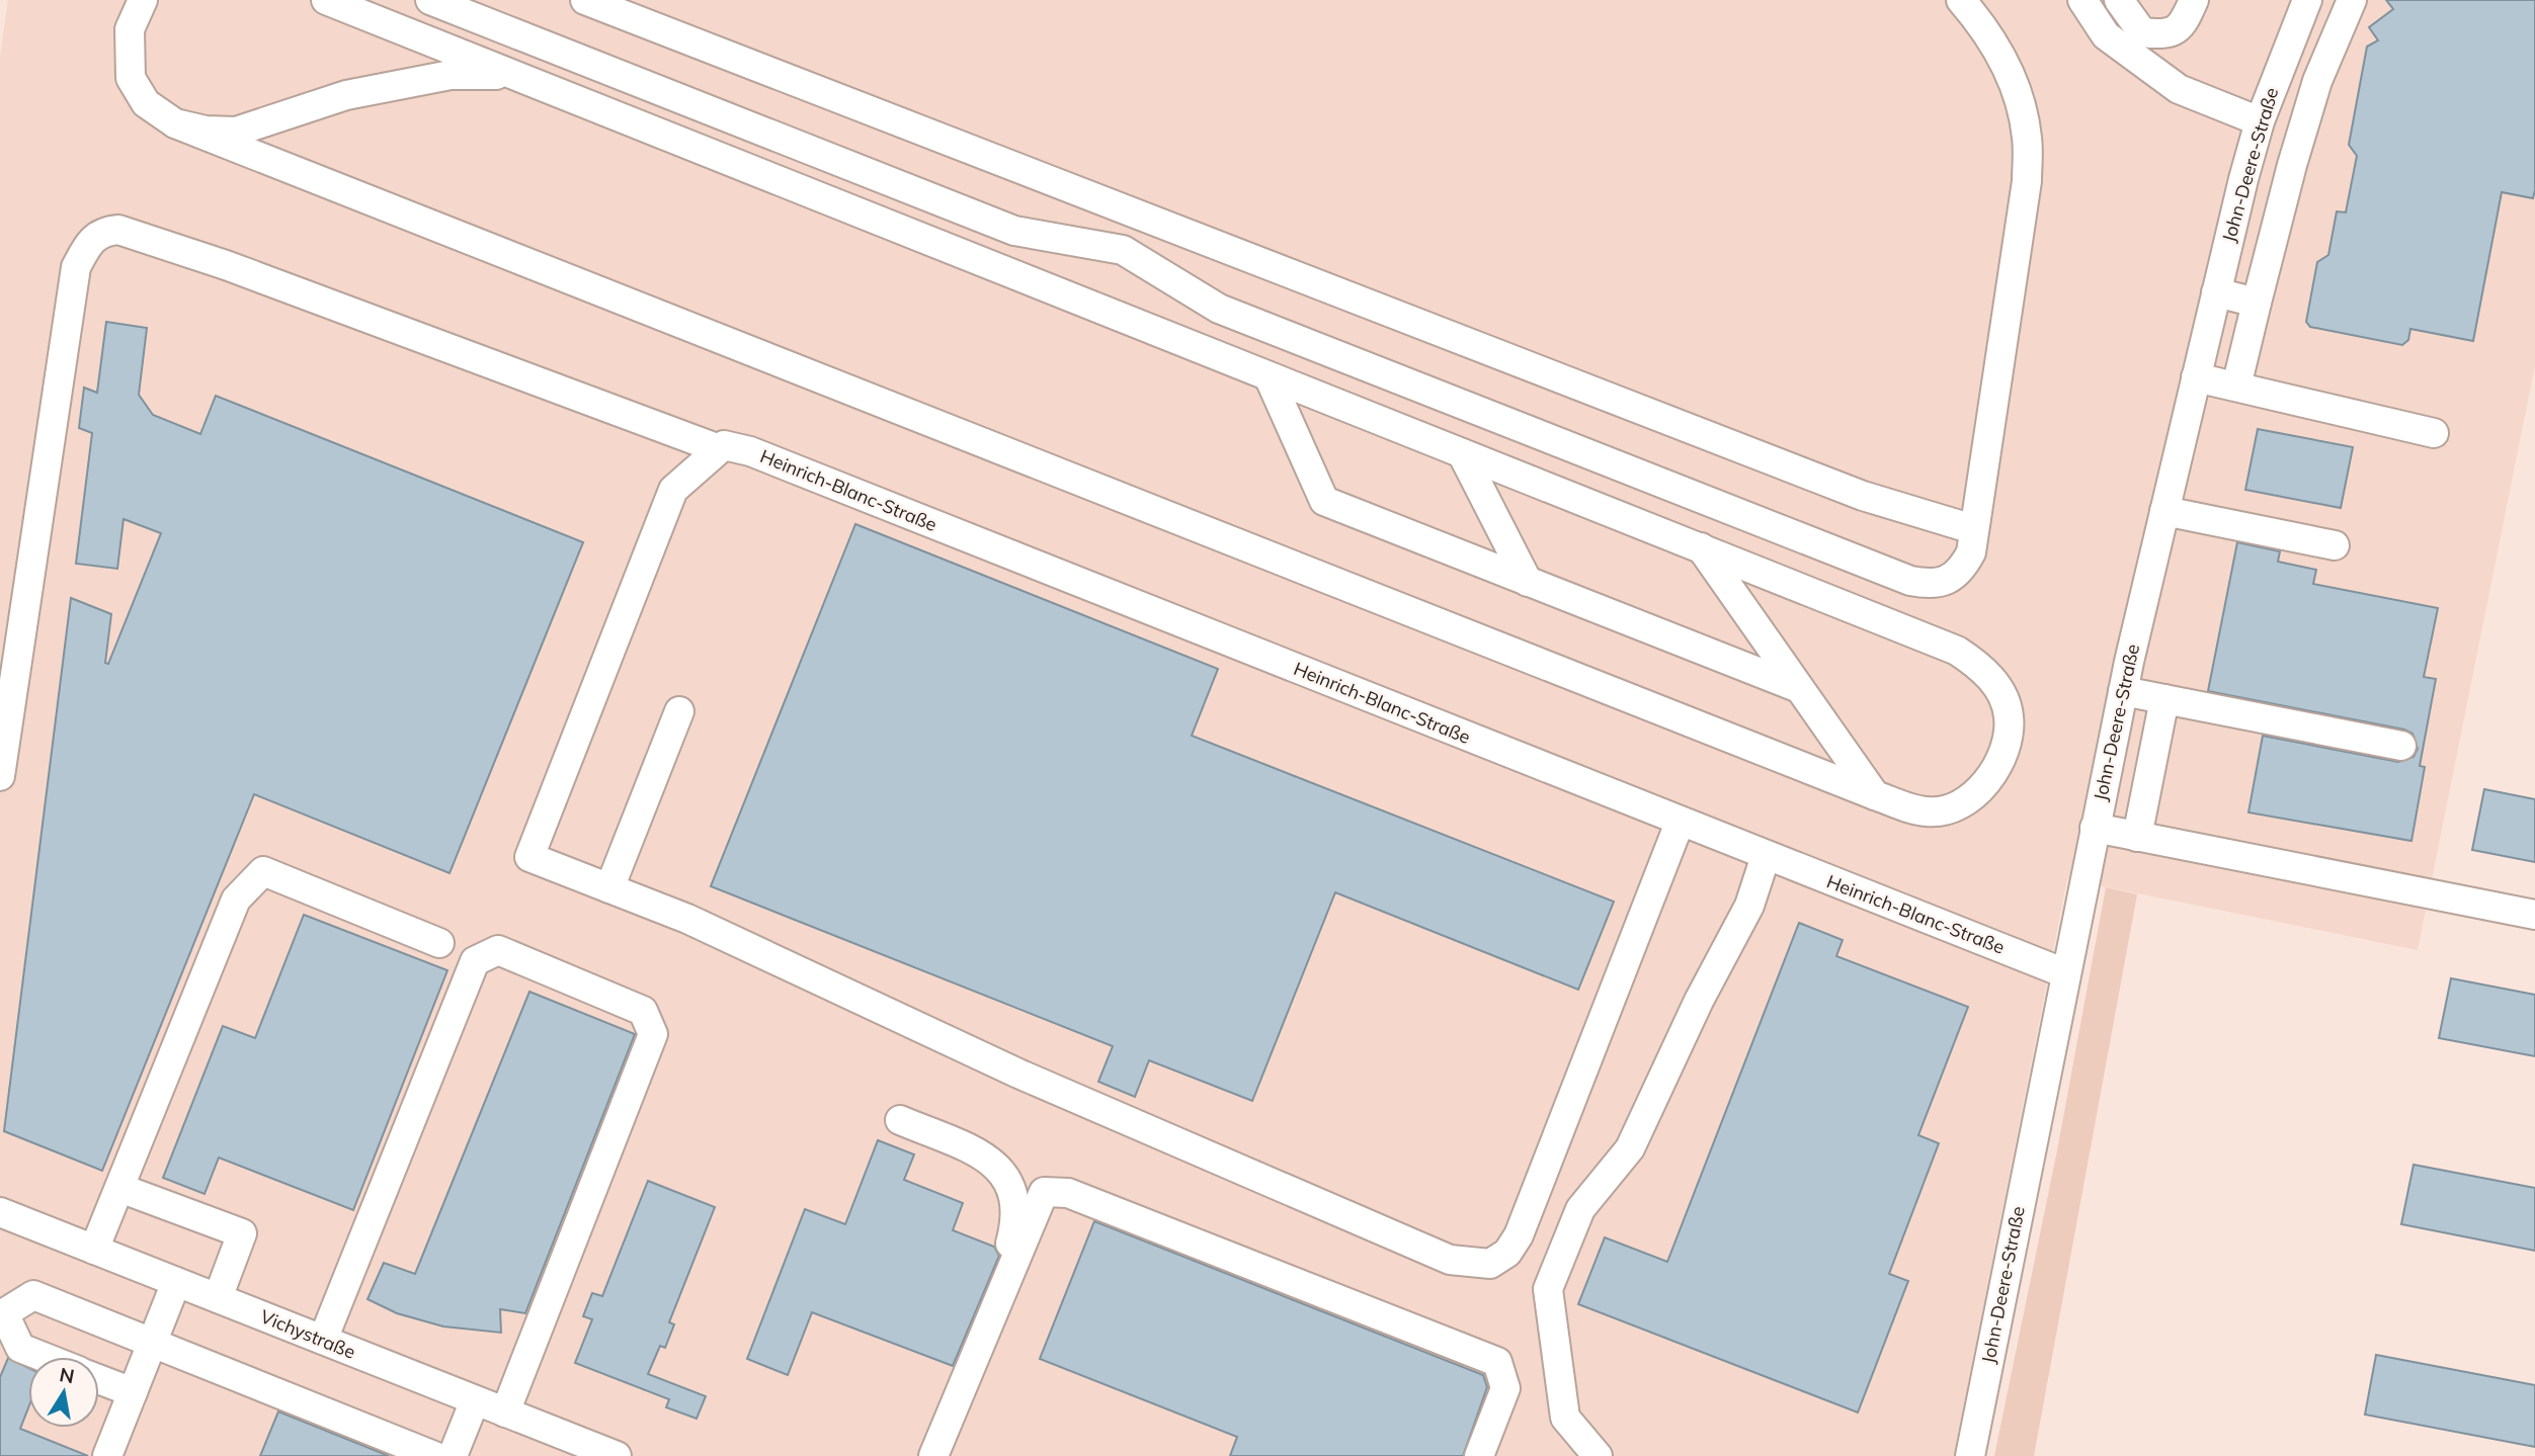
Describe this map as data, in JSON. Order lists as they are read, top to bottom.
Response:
{
  "streets": {
    "street": ["John-Deere-Straße", "Heinrich-Blanc-Straße", "Vichystraße"]
  },
  "crossings": [
    ["John-Deere-Straße", "Heinrich-Blanc-Straße"]
  ],
  "north": "top"
}
